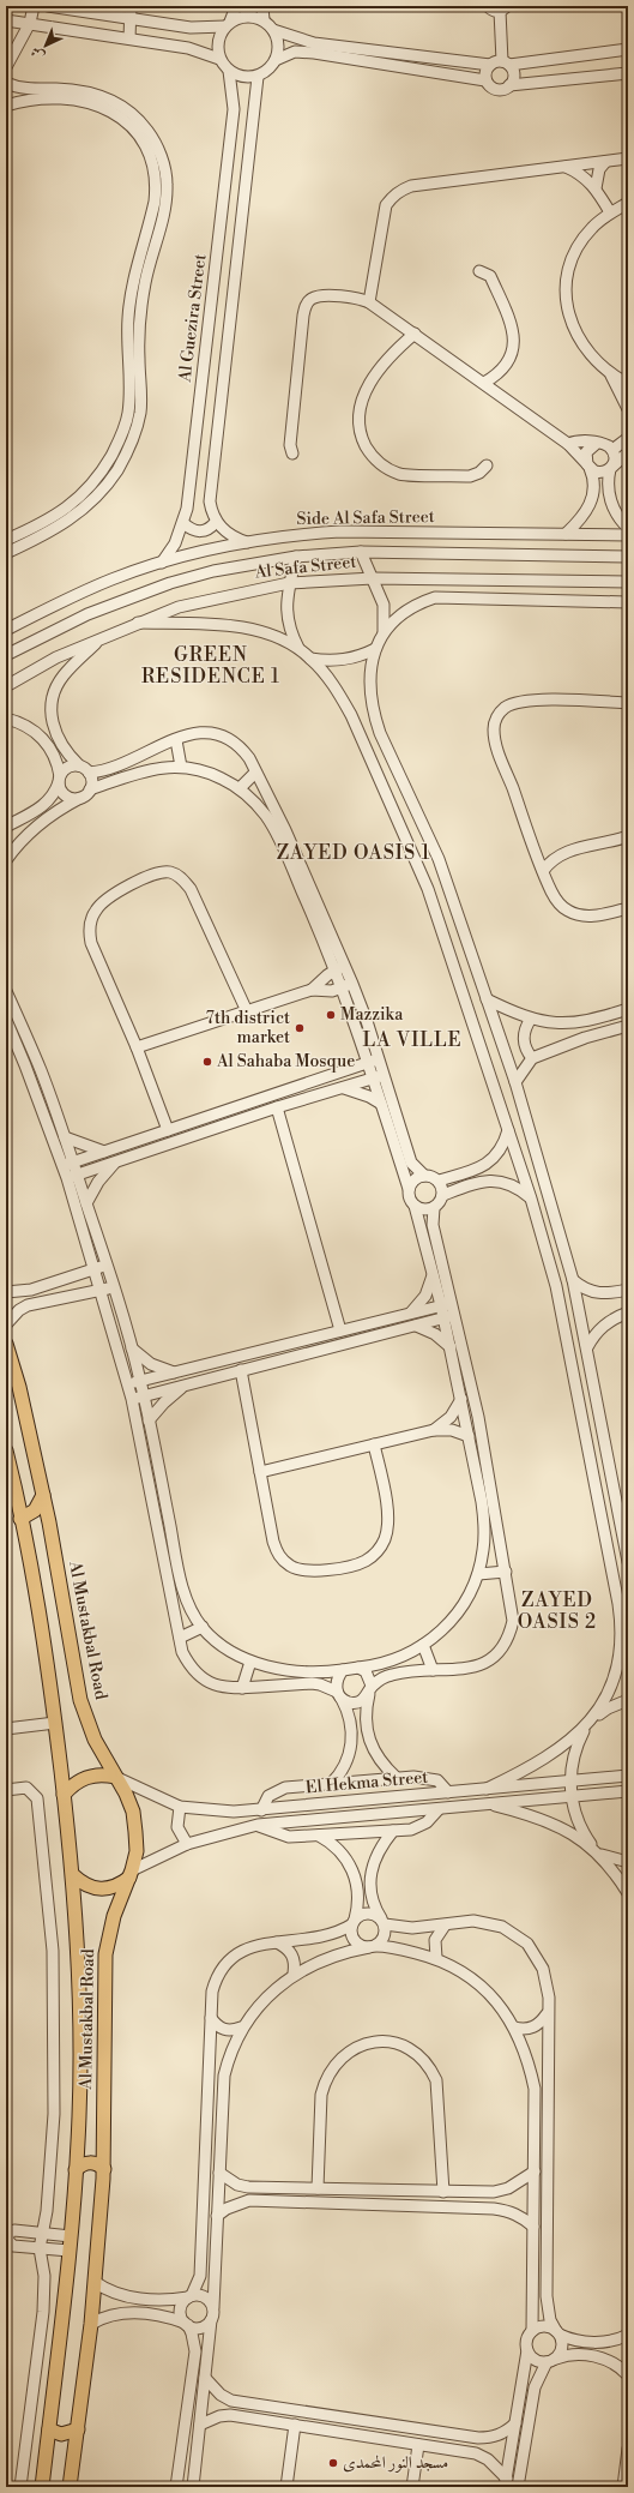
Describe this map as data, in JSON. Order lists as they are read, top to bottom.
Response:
{
  "streets": {
    "main road": ["Al Mustakbal Road"],
    "street": [
      "Al Guezira Street",
      "Side Al Safa Street",
      "Al Safa Street",
      "El Hekma Street"
    ]
  },
  "crossings": [
    ["Al Guezira Street", "Side Al Safa Street"],
    ["Al Mustakbal Road", "El Hekma Street"]
  ],
  "districts": [
    "GREEN RESIDENCE 1",
    "ZAYED OASIS 1",
    "LA VILLE",
    "ZAYED OASIS 2"
  ],
  "places": [
    "Mazzika",
    "7th district market",
    "Al Sahaba Mosque",
    "مسجد النور المحمدى"
  ],
  "north": "bottom left"
}
